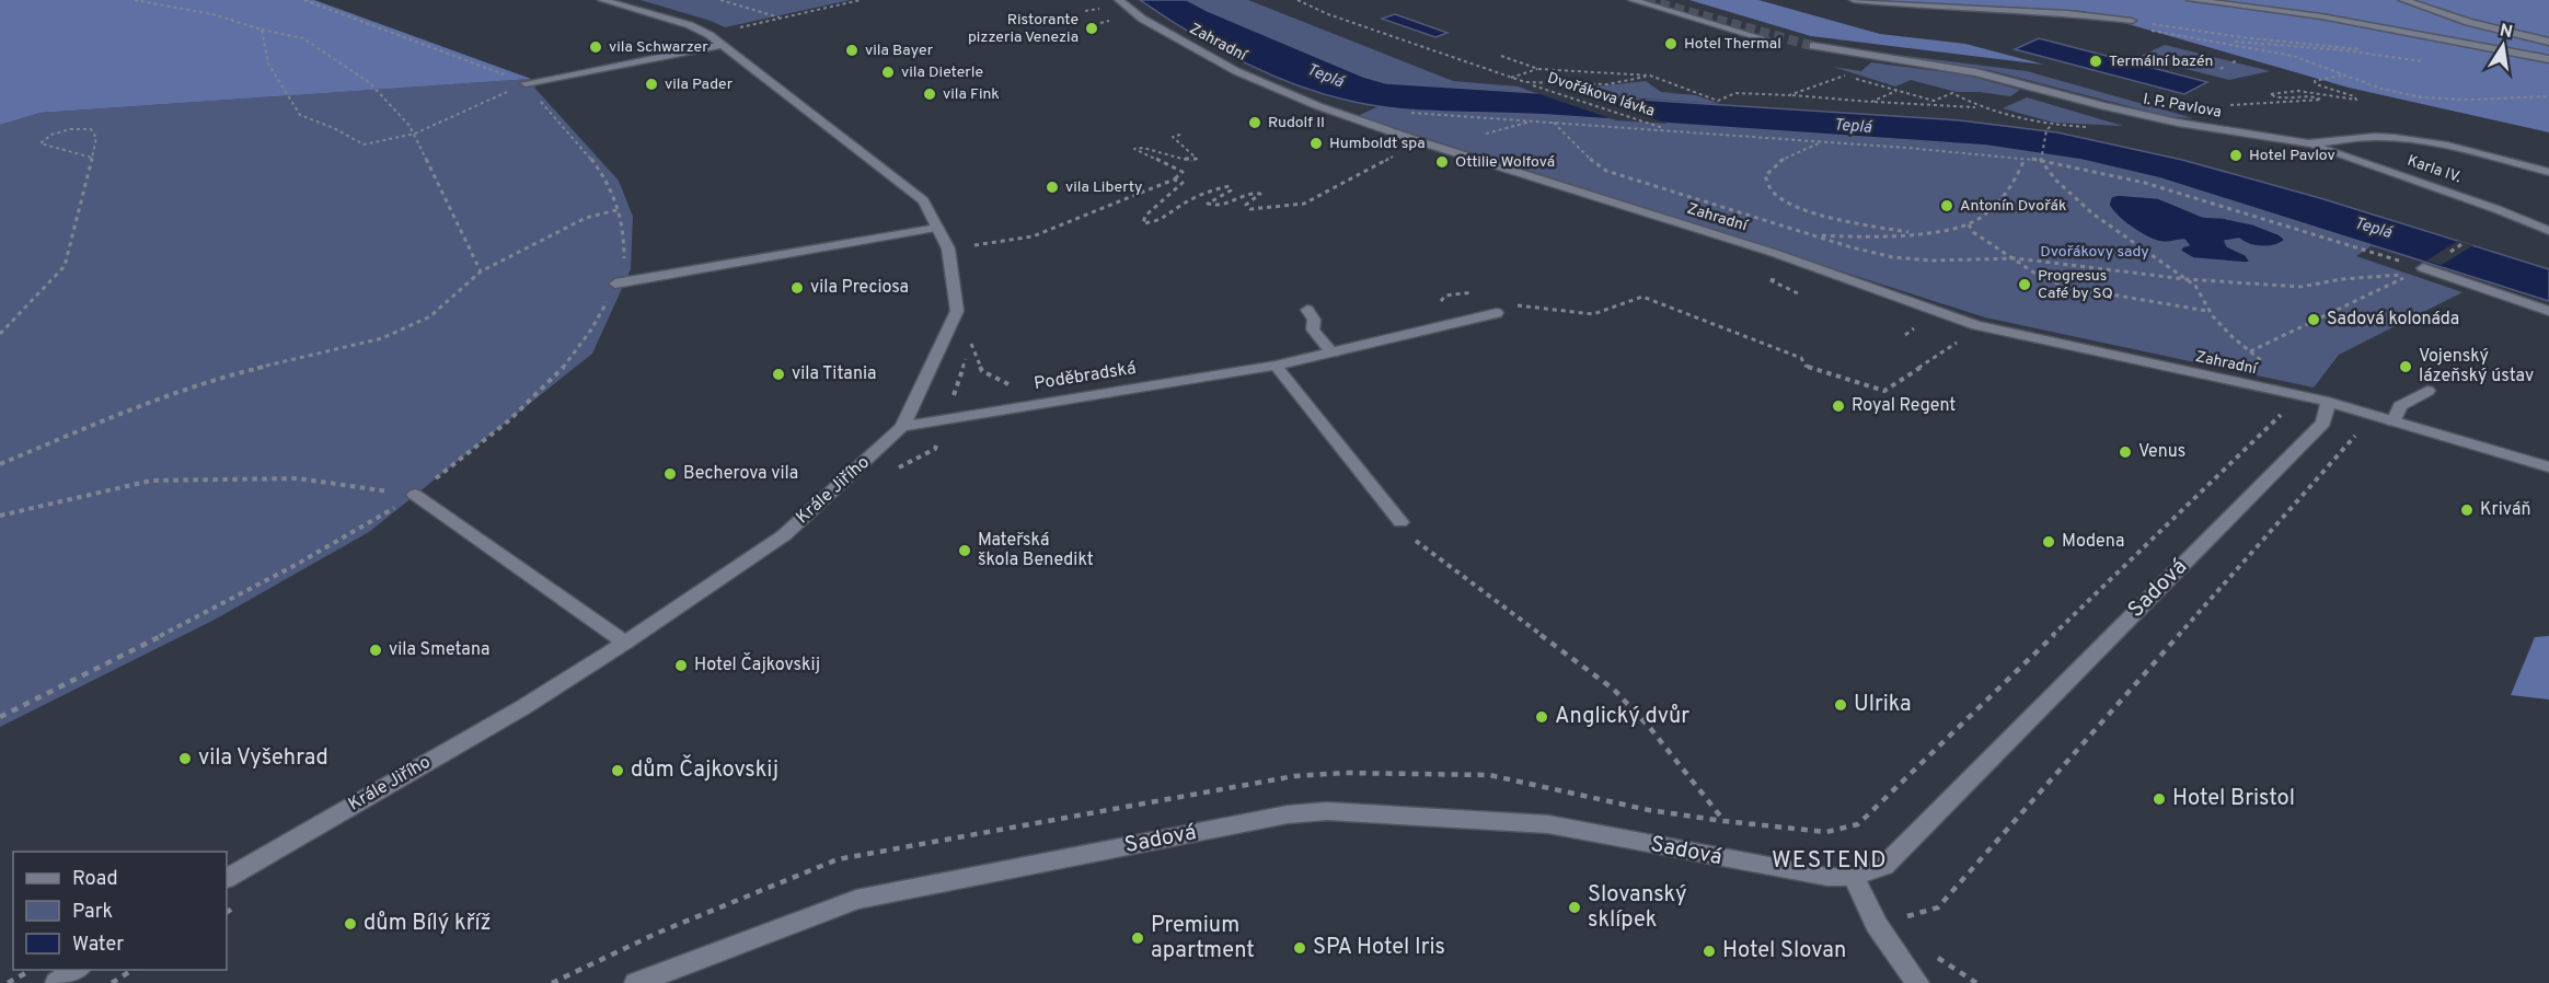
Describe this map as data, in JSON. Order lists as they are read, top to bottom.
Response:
{
  "streets": {
    "street": [
      "Zahradní",
      "I. P. Pavlova",
      "Karla IV.",
      "Poděbradská",
      "Krále Jiřího",
      "Sadová"
    ],
    "path": ["Dvořákova lávka"]
  },
  "crossings": [
    ["Zahradní", "Sadová"],
    ["I. P. Pavlova", "Karla IV."],
    ["Poděbradská", "Krále Jiřího"]
  ],
  "districts": ["WESTEND"],
  "water": ["Teplá"],
  "parks": ["Dvořákovy sady"],
  "places": [
    "Ristorante pizzeria Venezia",
    "Hotel Thermal",
    "vila Schwarzer",
    "vila Bayer",
    "Termální bazén",
    "vila Dieterle",
    "vila Pader",
    "vila Fink",
    "Rudolf II",
    "Humboldt spa",
    "Hotel Pavlov",
    "Ottilie Wolfová",
    "vila Liberty",
    "Antonín Dvořák",
    "Progresus Café by SQ",
    "vila Preciosa",
    "Sadová kolonáda",
    "Vojenský lázeňský ústav",
    "vila Titania",
    "Royal Regent",
    "Venus",
    "Becherova vila",
    "Kriváň",
    "Modena",
    "Mateřská škola Benedikt",
    "vila Smetana",
    "Hotel Čajkovskij",
    "Ulrika",
    "Anglický dvůr",
    "vila Vyšehrad",
    "dům Čajkovskij",
    "Hotel Bristol",
    "Slovanský sklípek",
    "dům Bílý kříž",
    "Premium apartment",
    "SPA Hotel Iris",
    "Hotel Slovan"
  ],
  "legend": ["Road", "Park", "Water"],
  "north": "top"
}
